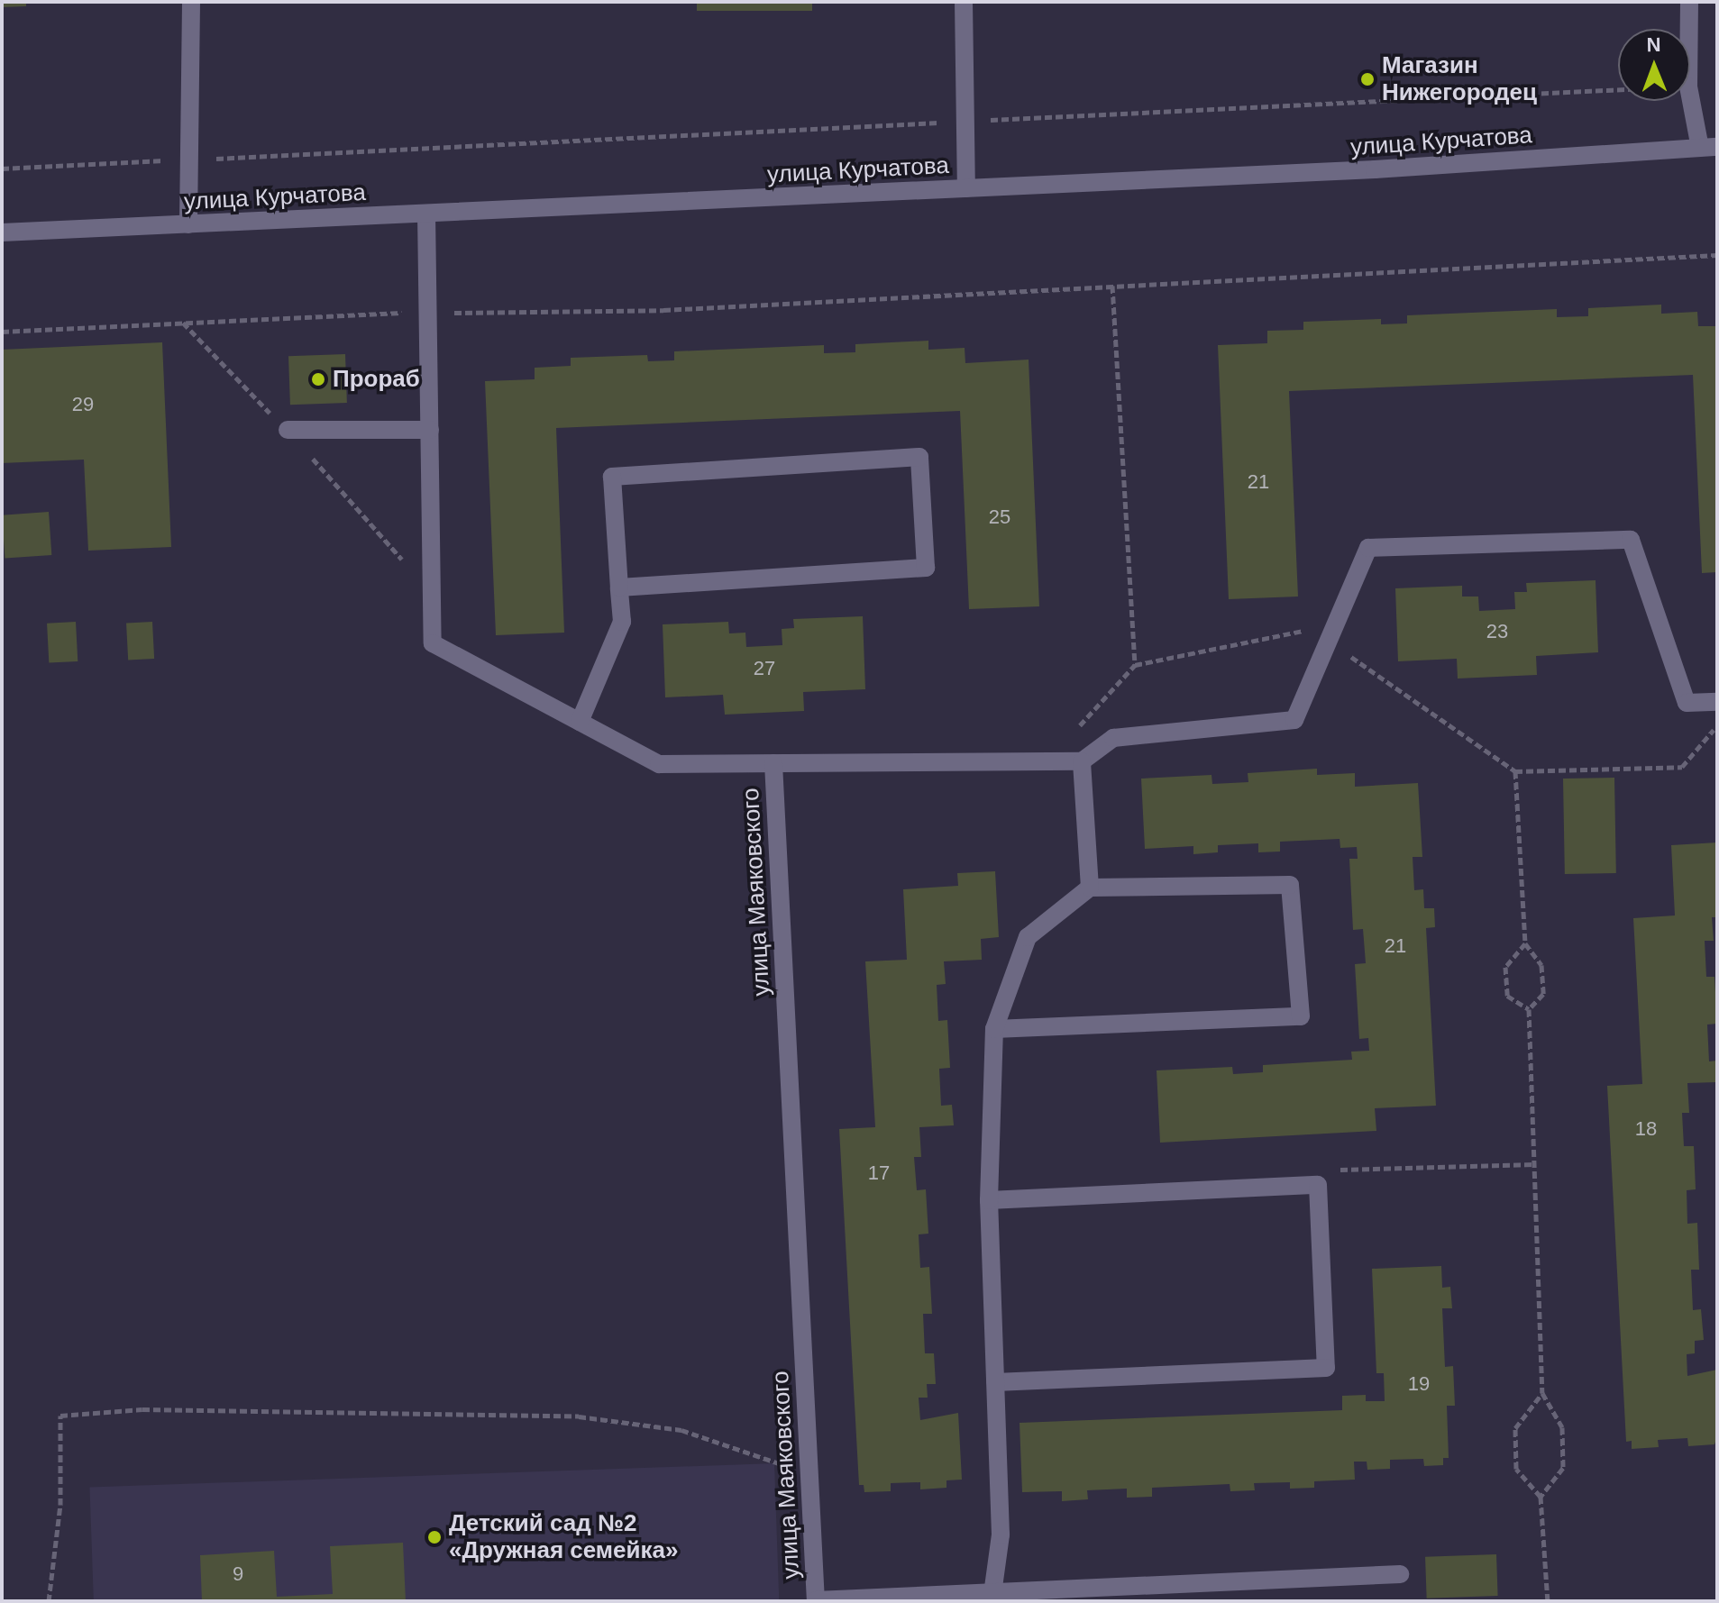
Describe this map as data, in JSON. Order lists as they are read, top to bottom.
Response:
{
  "streets": {
    "street": ["улица Курчатова", "улица Маяковского"]
  },
  "crossings": [
    ["улица Курчатова", "улица Маяковского"]
  ],
  "places": ["Магазин Нижегородец", "Прораб", "Детский сад №2 «Дружная семейка»"],
  "house_numbers": [
    "29",
    "21",
    "25",
    "23",
    "27",
    "21",
    "18",
    "17",
    "19",
    "9"
  ],
  "north": "top"
}
